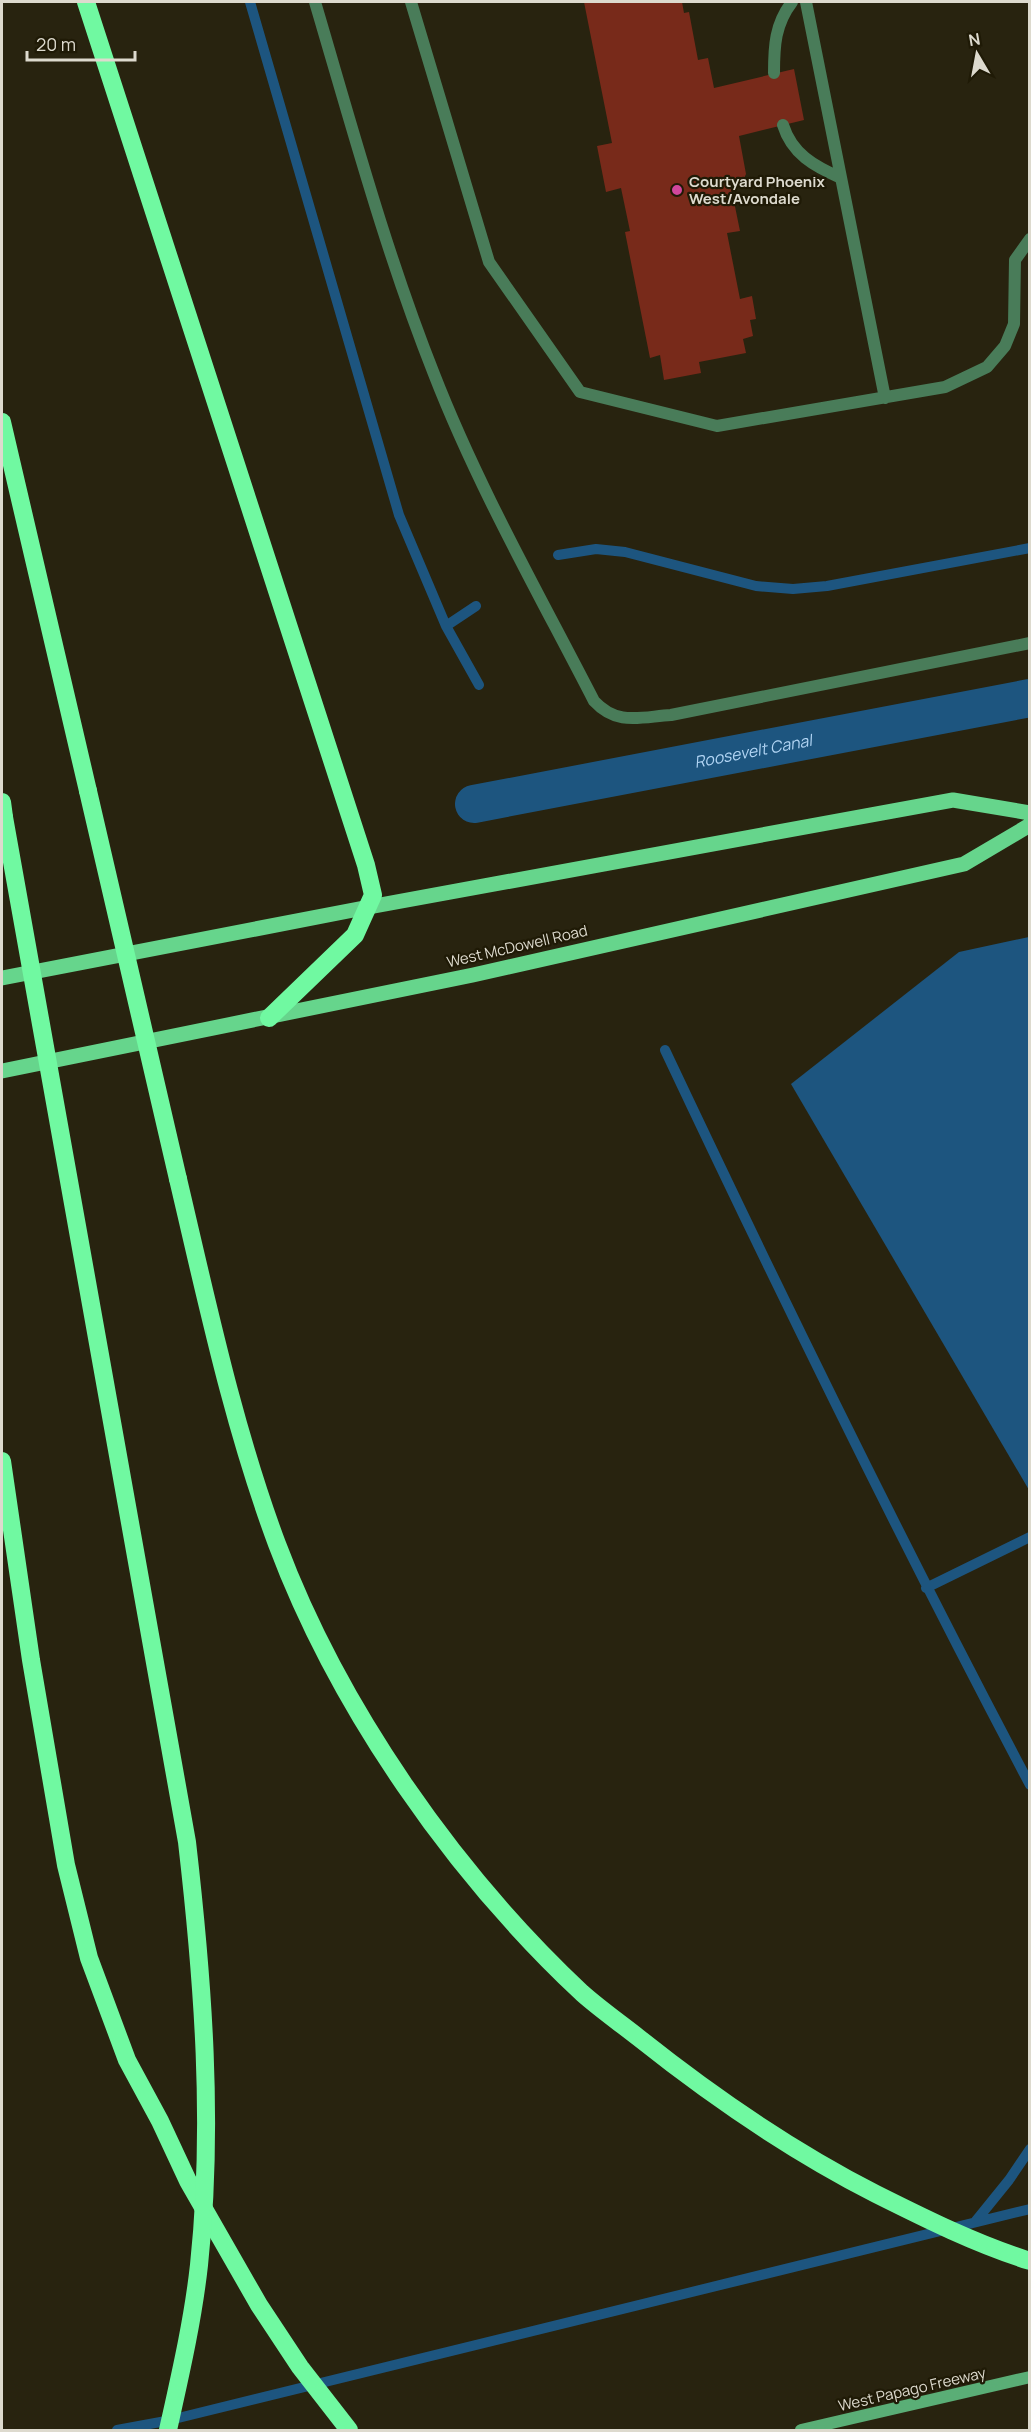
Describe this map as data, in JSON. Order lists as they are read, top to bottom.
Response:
{
  "streets": {
    "main road": ["West McDowell Road", "West Papago Freeway"]
  },
  "water": ["Roosevelt Canal"],
  "places": ["Courtyard Phoenix West/Avondale"],
  "scale_bar": "20 m",
  "north": "top"
}
